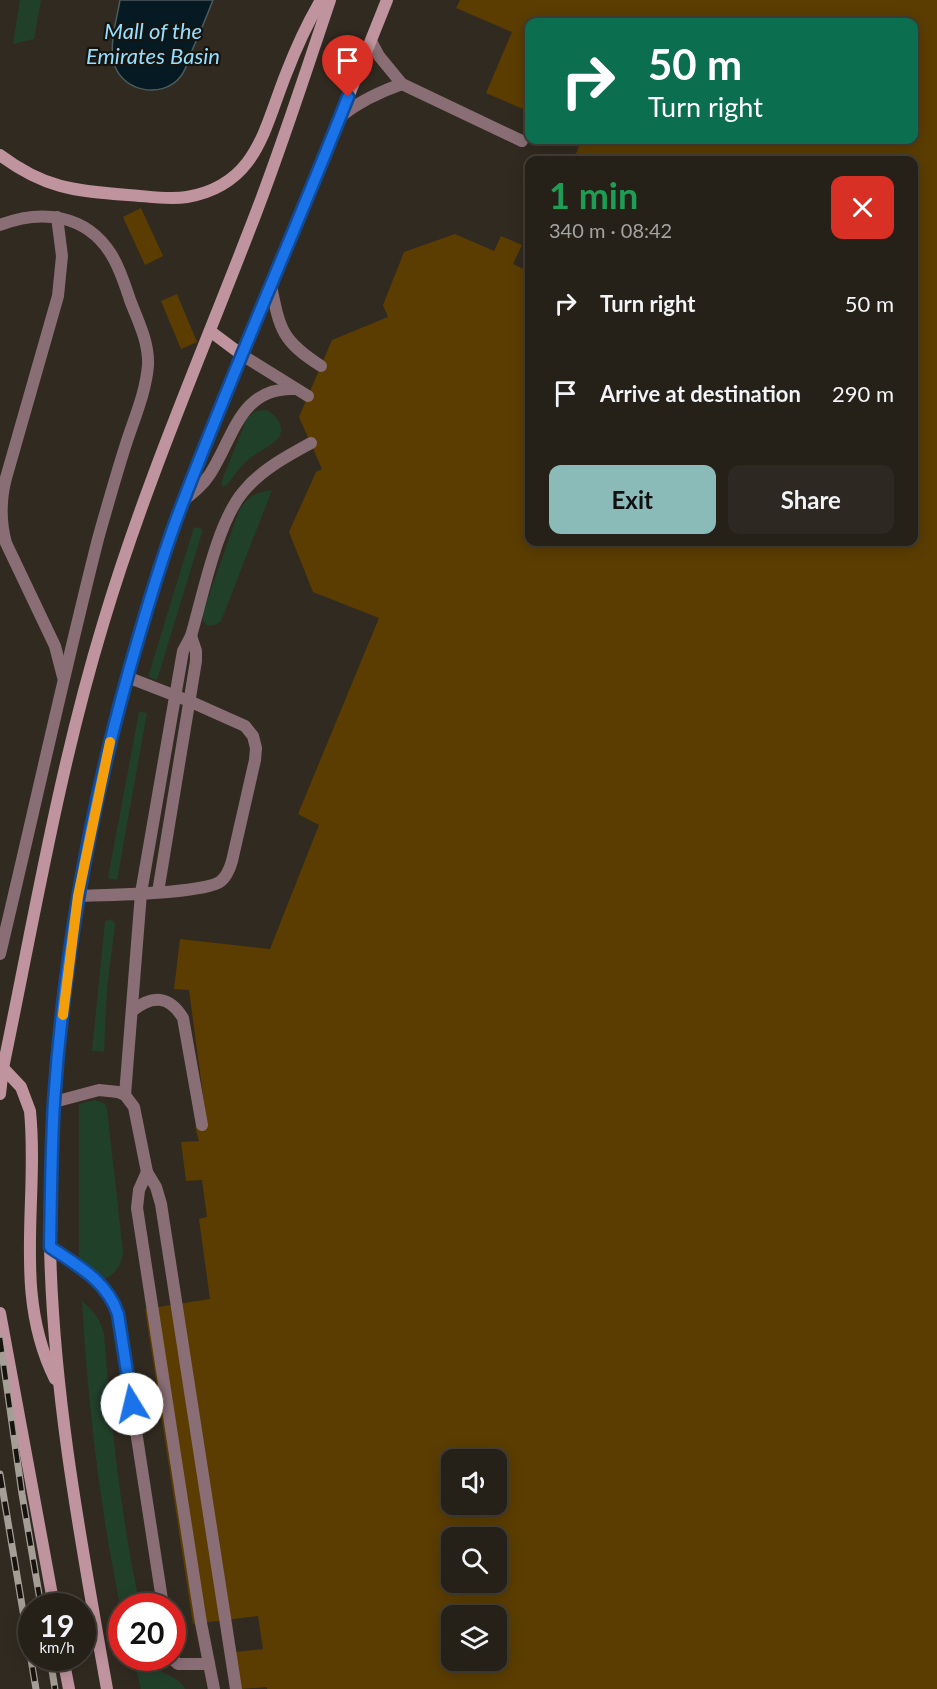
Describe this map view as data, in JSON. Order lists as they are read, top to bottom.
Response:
{
  "water": ["Mall of the Emirates Basin"],
  "page": {
    "turn": ["50 m", "Turn right"],
    "heading": ["1 min", "340 m · 08:42"],
    "list": [
      {
        "name": "Turn right",
        "value": "50 m"
      },
      {
        "name": "Arrive at destination",
        "value": "290 m"
      }
    ],
    "buttons": ["Exit", "Share"],
    "speed": "19 km/h",
    "limit": "20"
  }
}
